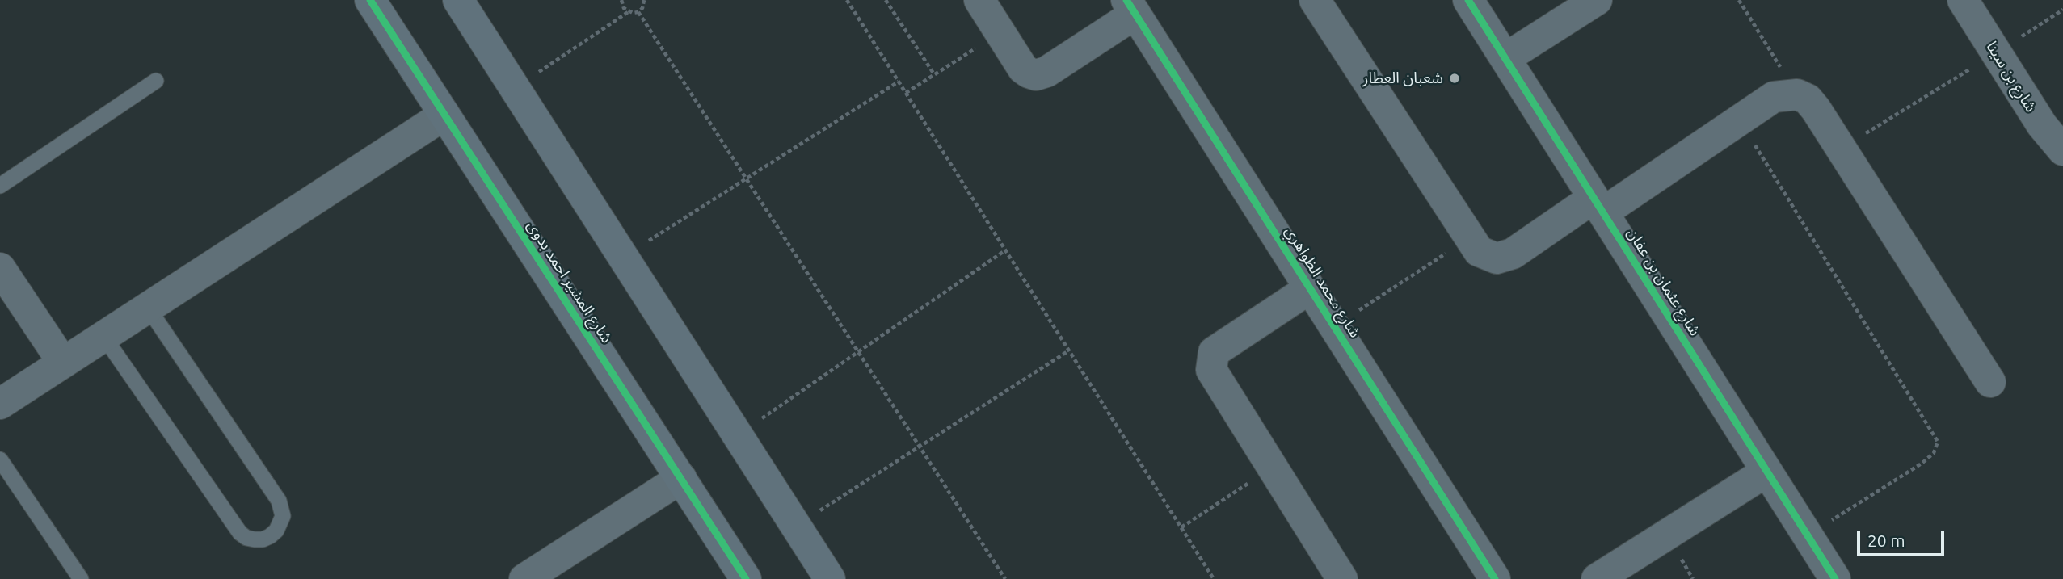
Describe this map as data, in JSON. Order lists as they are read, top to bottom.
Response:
{
  "streets": {
    "street": [
      "شارع بن سينا",
      "شارع المشير احمد بدوى",
      "شارع محمد الظواهري",
      "شارع عثمان بن عفان"
    ]
  },
  "places": ["شعبان العطار"],
  "scale_bar": "20 m"
}
